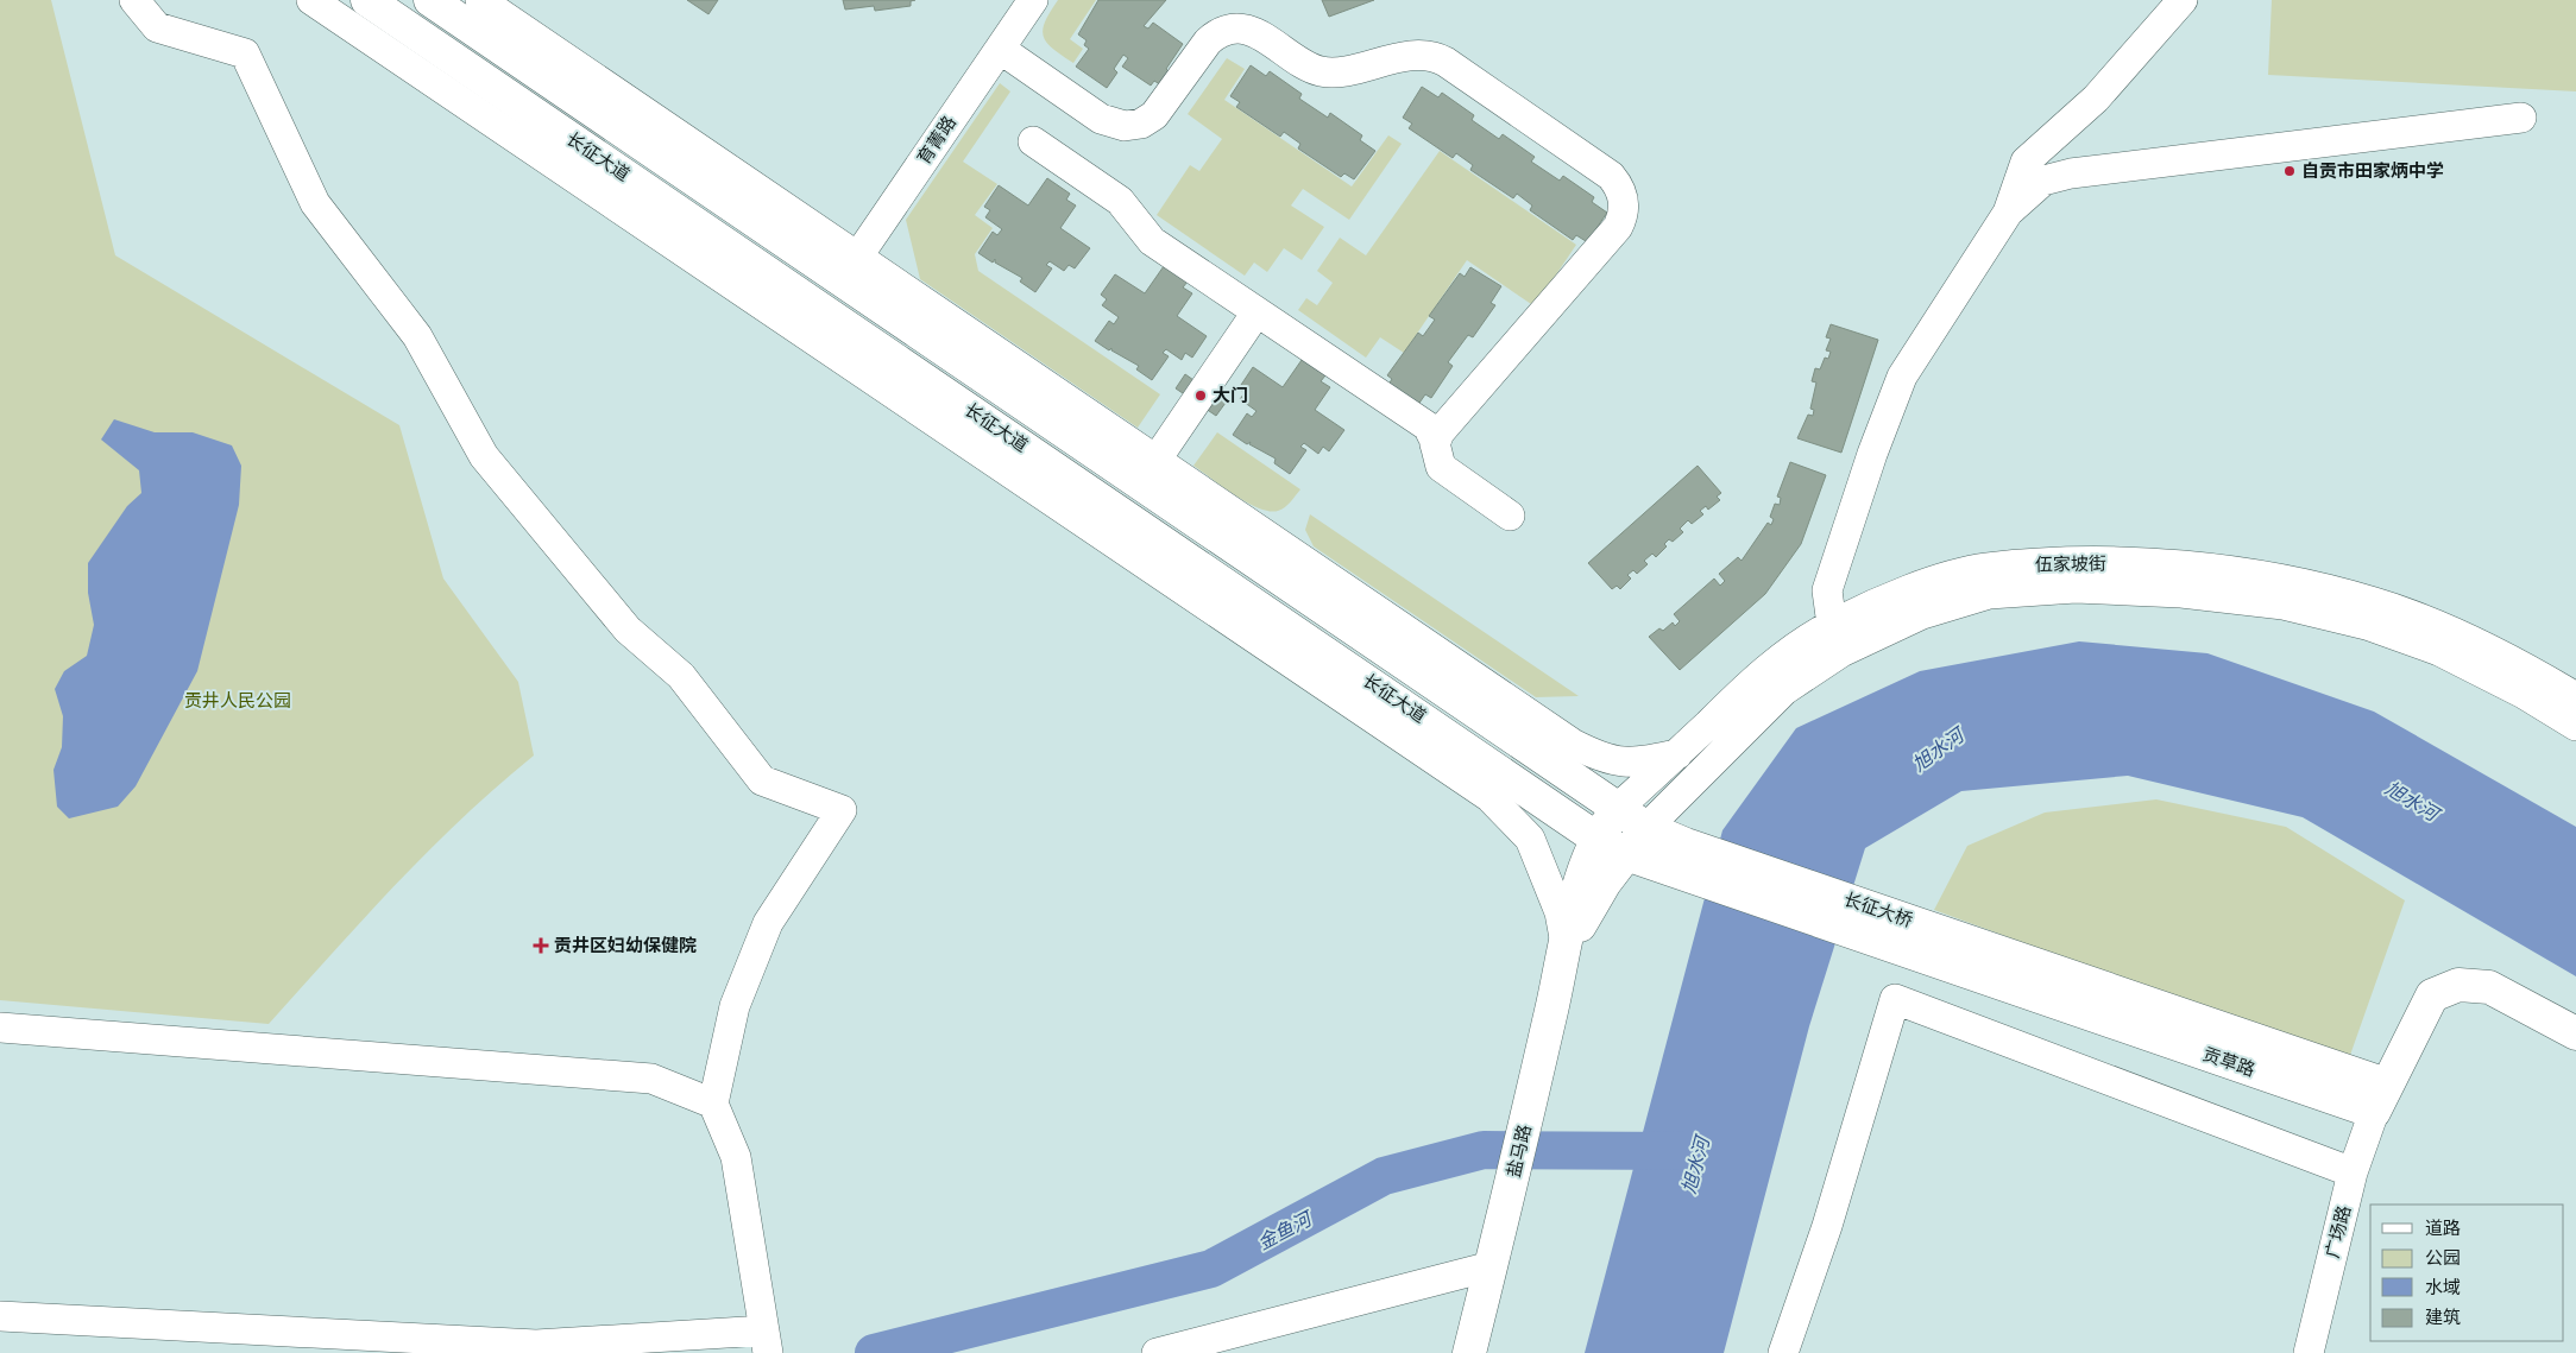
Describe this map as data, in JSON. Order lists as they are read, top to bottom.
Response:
{
  "streets": {
    "main road": [
      "长征大道",
      "长征大桥",
      "贡草路",
      "盐马路"
    ],
    "street": ["育菁路", "伍家坡街", "广场路"]
  },
  "crossings": [
    ["育菁路", "长征大道"],
    ["长征大道", "伍家坡街"],
    ["长征大道", "长征大桥"],
    ["长征大桥", "贡草路"],
    ["贡草路", "广场路"]
  ],
  "water": ["旭水河", "金鱼河"],
  "parks": ["贡井人民公园"],
  "places": {
    "other": ["自贡市田家炳中学", "大门"],
    "health": ["贡井区妇幼保健院"]
  },
  "legend": [
    "道路",
    "公园",
    "水域",
    "建筑"
  ]
}
